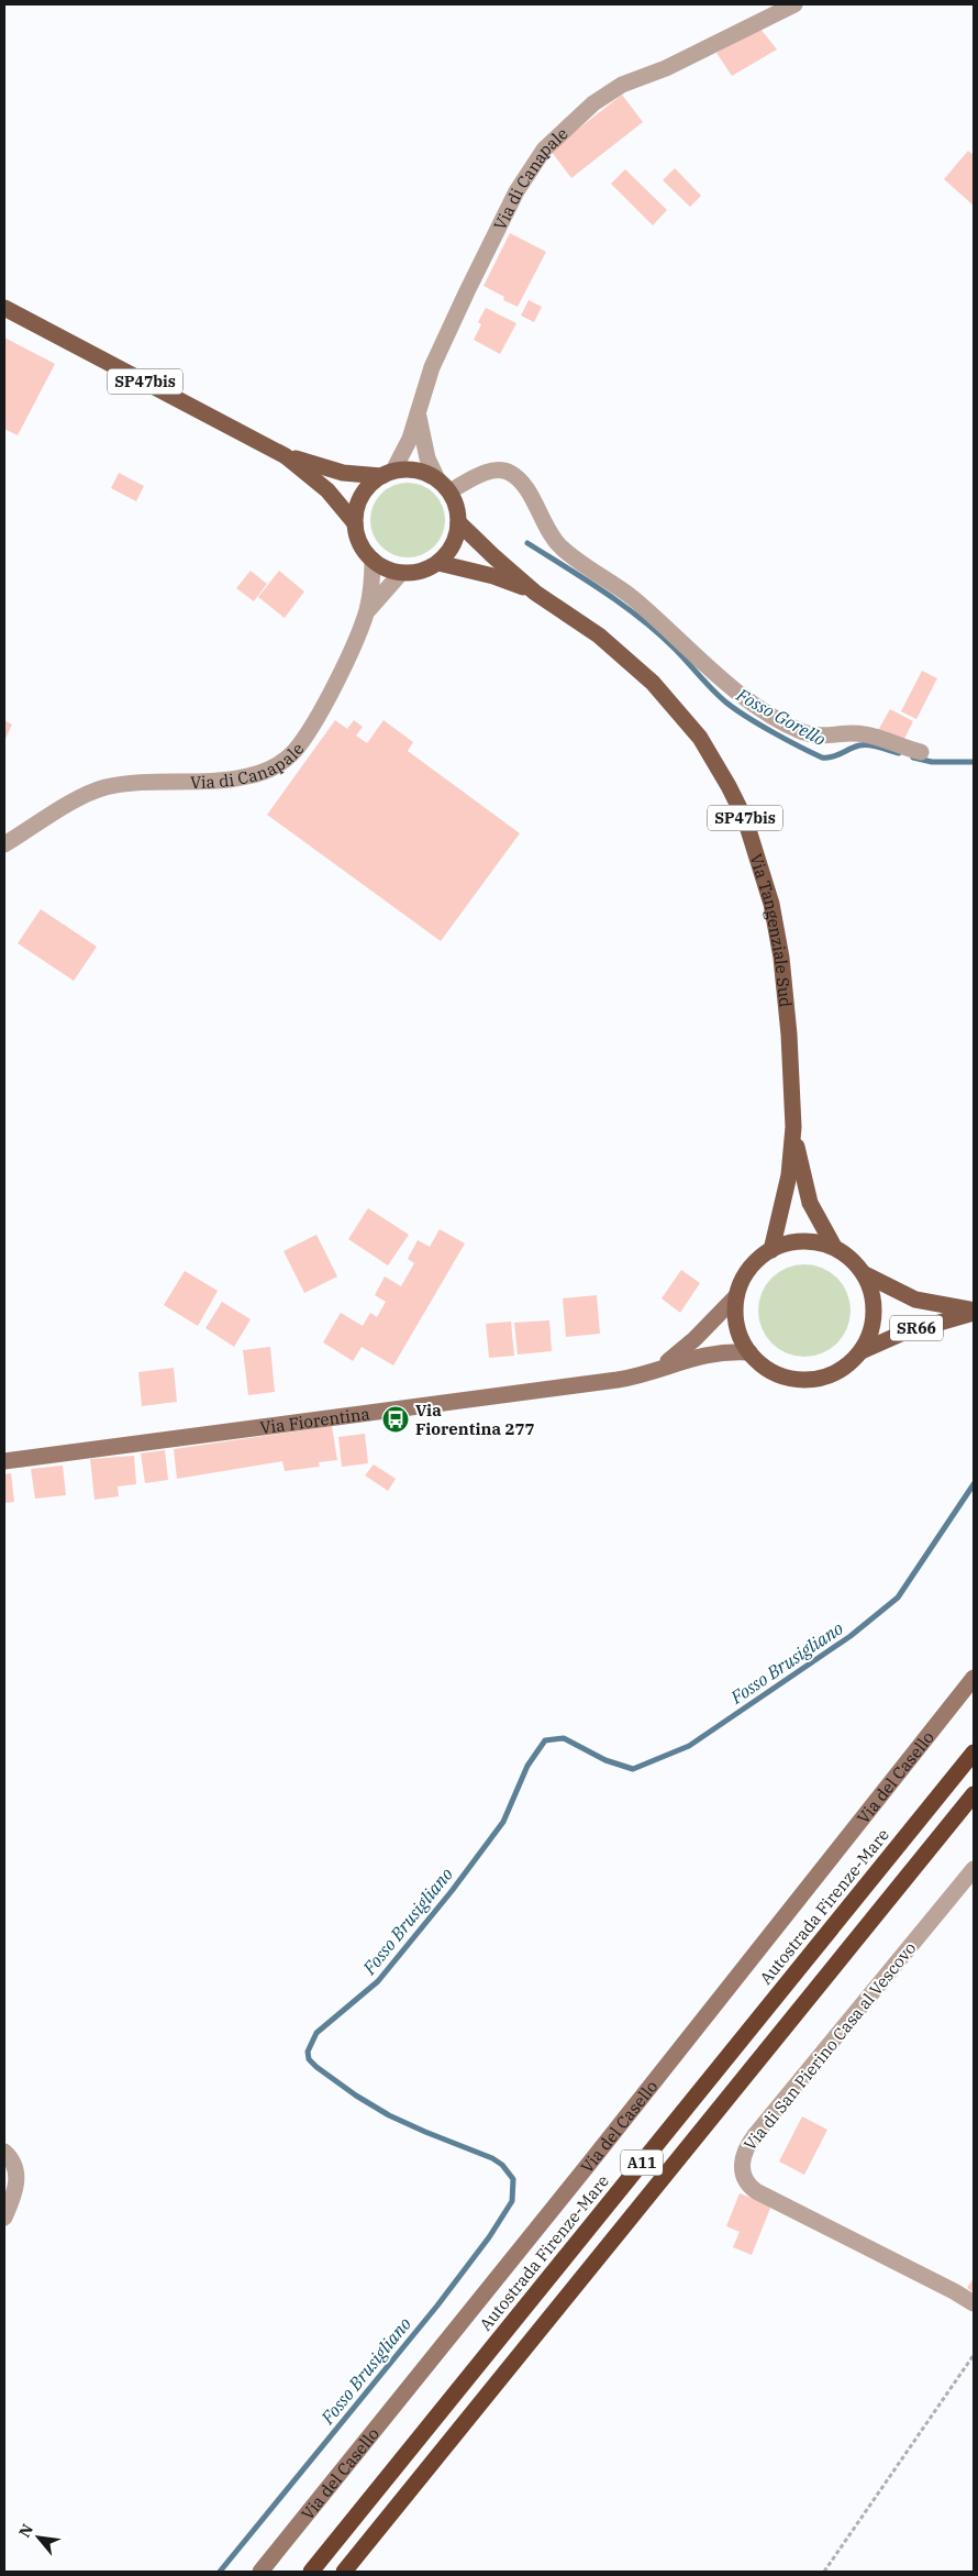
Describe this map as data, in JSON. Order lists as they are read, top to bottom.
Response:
{
  "streets": {
    "highway": ["Autostrada Firenze-Mare", "A11"],
    "main road": ["SP47bis", "Via Tangenziale Sud", "SR66"],
    "street": [
      "Via di Canapale",
      "Via Fiorentina",
      "Via del Casello",
      "Via di San Pierino Casa al Vescovo"
    ]
  },
  "crossings": [
    ["Via di Canapale", "SP47bis"],
    ["Via di Canapale", "Via Tangenziale Sud"],
    ["SP47bis", "Via Tangenziale Sud"],
    ["Via Tangenziale Sud", "SR66"],
    ["Via Tangenziale Sud", "Via Fiorentina"],
    ["SR66", "Via Fiorentina"]
  ],
  "water": ["Fosso Gorello", "Fosso Brusigliano"],
  "places": {
    "bus stop": ["Via Fiorentina 277"]
  },
  "north": "top left"
}
